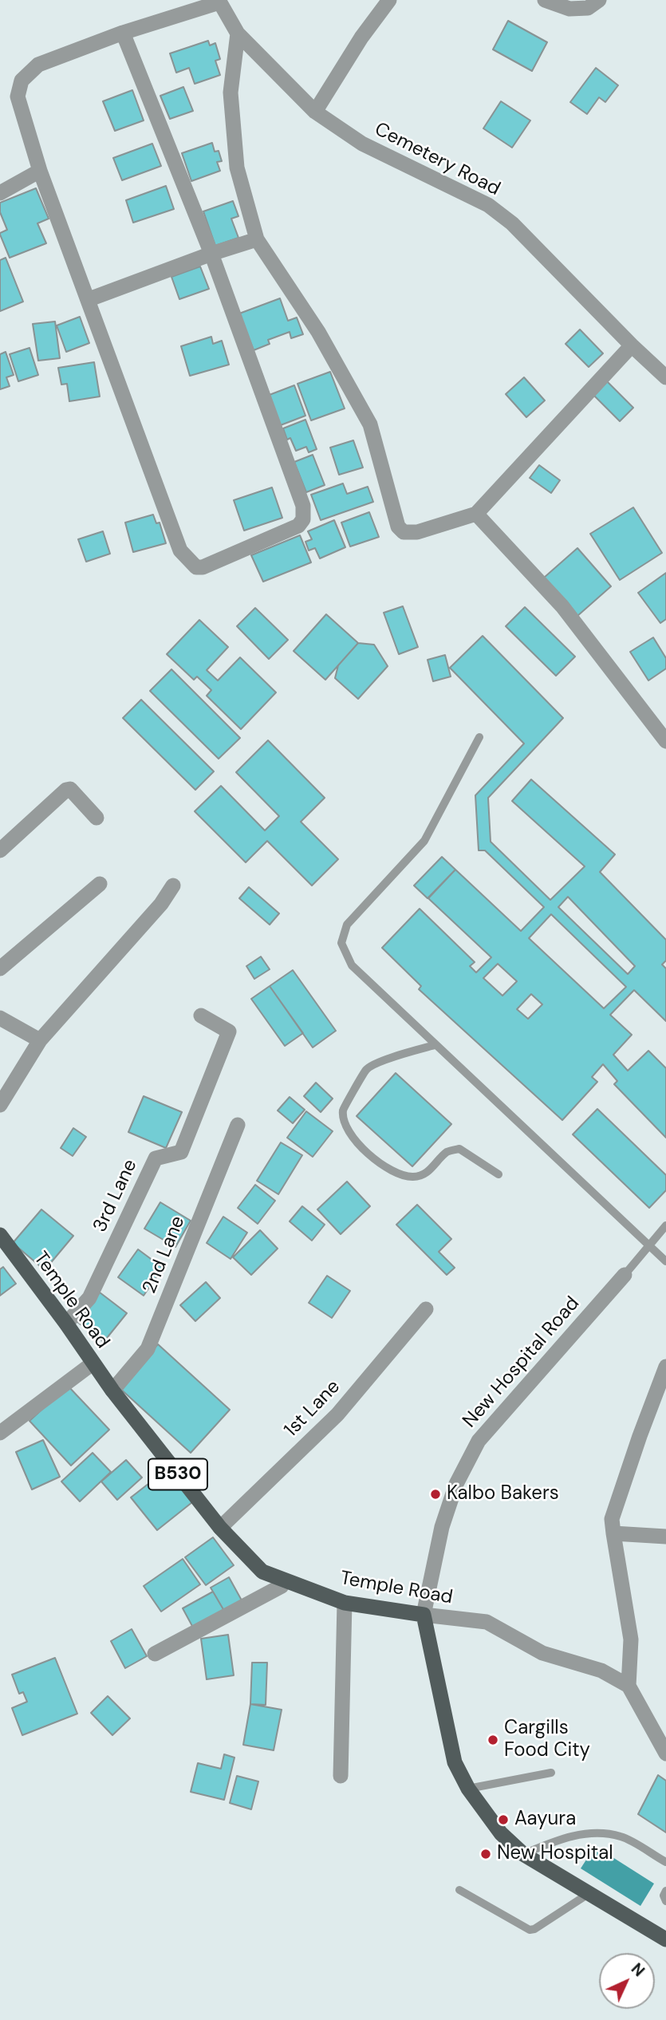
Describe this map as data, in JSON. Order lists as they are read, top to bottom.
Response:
{
  "streets": {
    "main road": ["Temple Road", "New Hospital Road", "B530"],
    "street": [
      "Cemetery Road",
      "3rd Lane",
      "2nd Lane",
      "1st Lane"
    ]
  },
  "crossings": [
    ["3rd Lane", "Temple Road"],
    ["2nd Lane", "Temple Road"],
    ["Temple Road", "New Hospital Road"],
    ["Temple Road", "1st Lane"]
  ],
  "places": [
    "Kalbo Bakers",
    "Cargills Food City",
    "Aayura",
    "New Hospital"
  ],
  "north": "top right"
}
